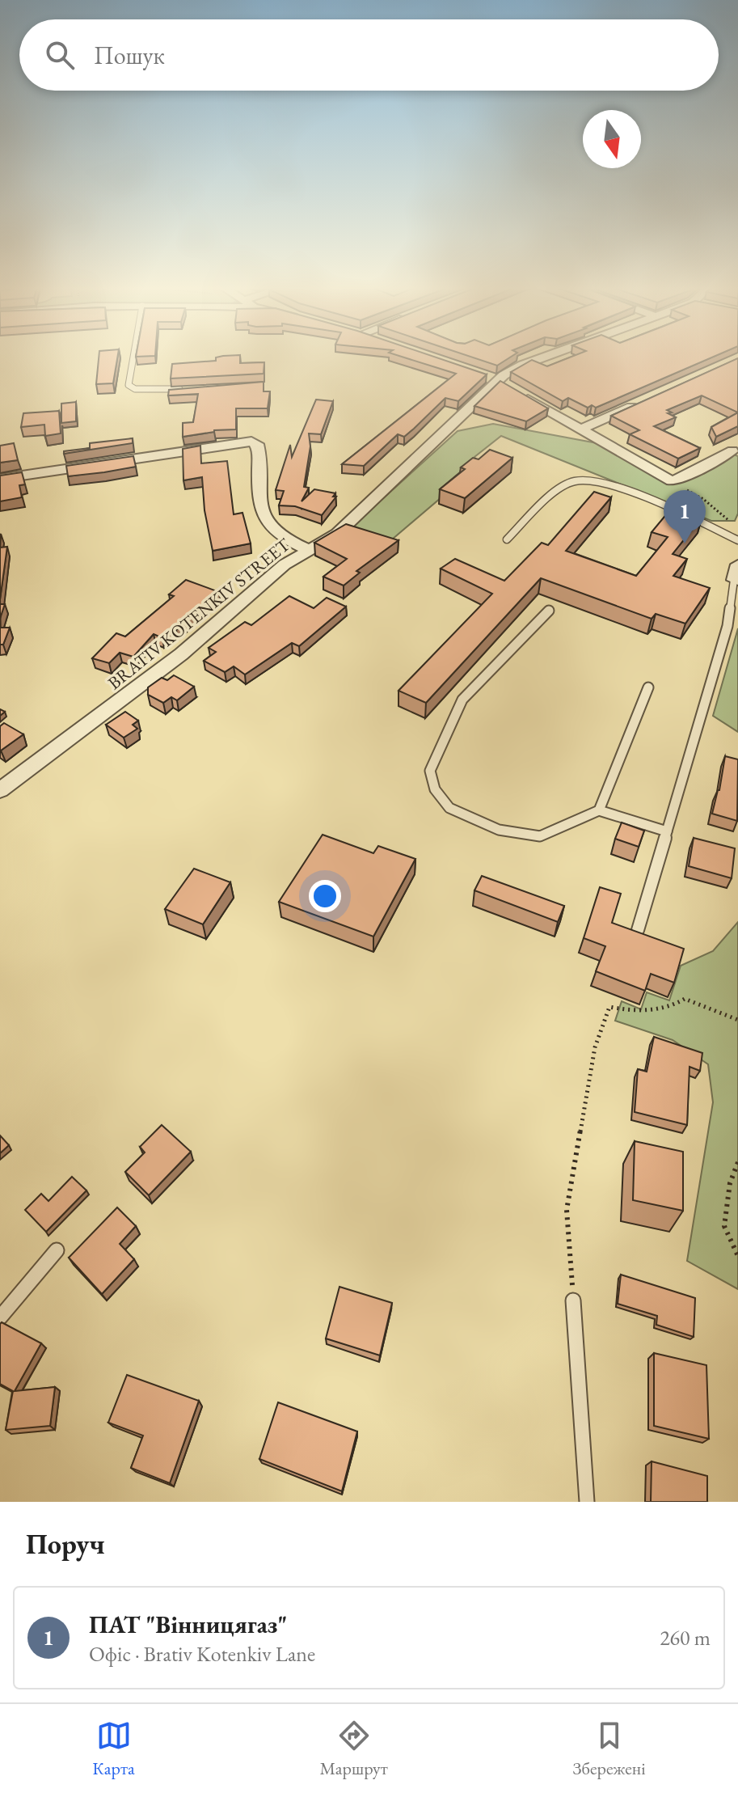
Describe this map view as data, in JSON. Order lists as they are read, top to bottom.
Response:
{
  "streets": {
    "street": ["BRATIV KOTENKIV STREET"]
  },
  "north": "bottom",
  "page": {
    "search": "Пошук",
    "pins": "1",
    "heading": "Поруч",
    "list": [
      {
        "mark": "1",
        "name": "ПАТ \"Вінницягаз\"",
        "note": "Офіс · Brativ Kotenkiv Lane",
        "value": "260 m"
      }
    ],
    "nav": ["Карта", "Маршрут", "Збережені"]
  }
}
